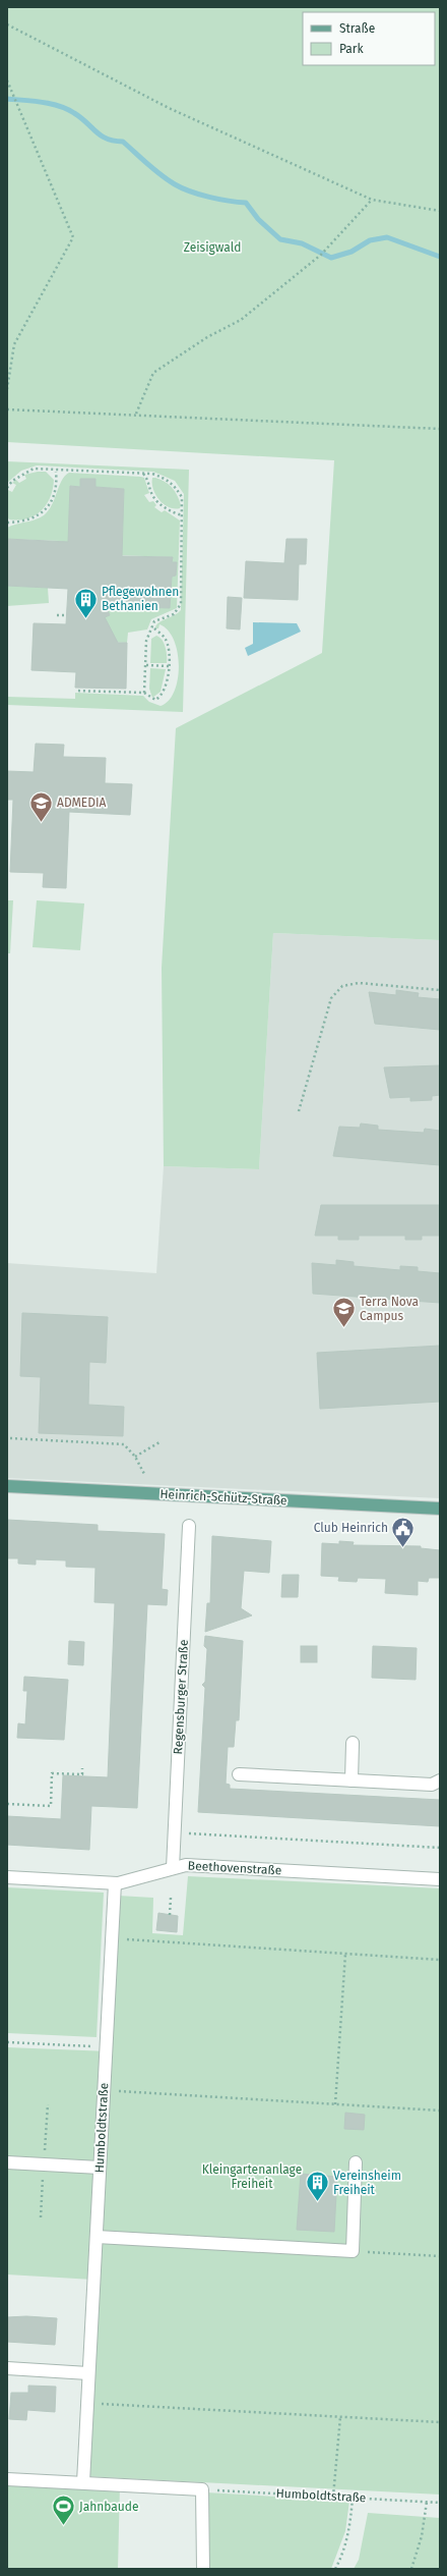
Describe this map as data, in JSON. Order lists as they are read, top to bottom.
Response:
{
  "streets": {
    "main road": ["Heinrich-Schütz-Straße"],
    "street": ["Regensburger Straße", "Beethovenstraße", "Humboldtstraße"]
  },
  "crossings": [
    ["Regensburger Straße", "Beethovenstraße"],
    ["Beethovenstraße", "Humboldtstraße"]
  ],
  "parks": ["Zeisigwald", "Kleingartenanlage Freiheit"],
  "places": {
    "building": ["Pflegewohnen Bethanien", "Vereinsheim Freiheit"],
    "school or university": ["ADMEDIA", "Terra Nova Campus"],
    "public building": ["Club Heinrich"],
    "sports": ["Jahnbaude"]
  },
  "legend": ["Straße", "Park"]
}
